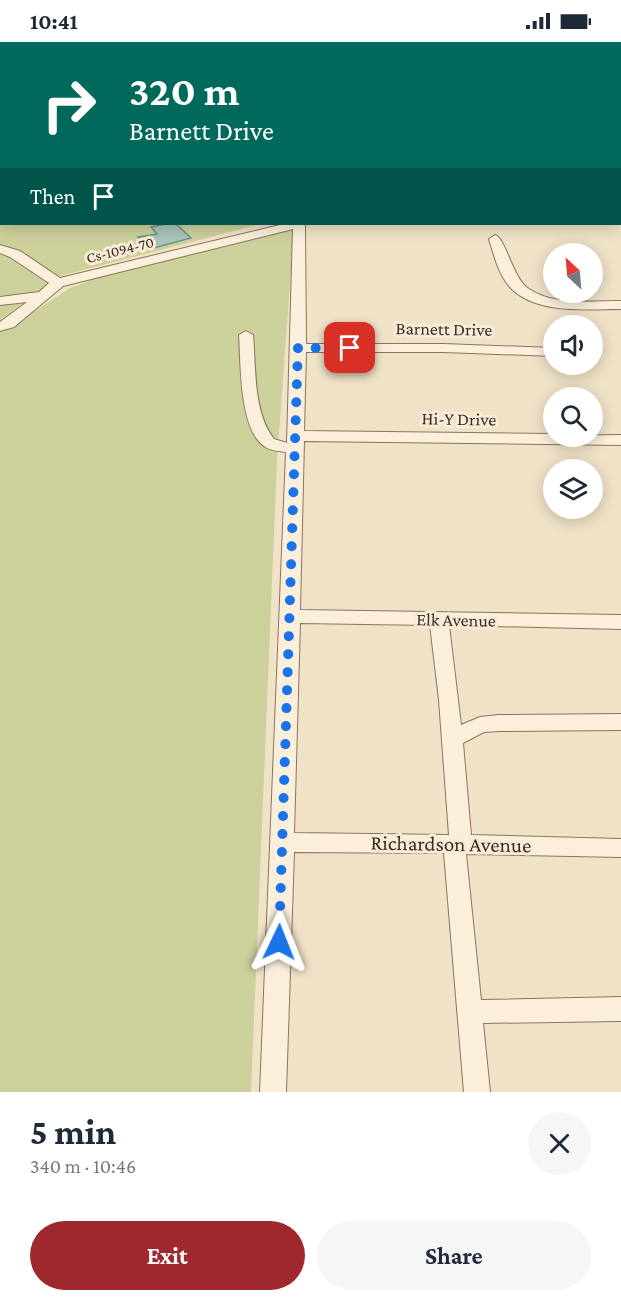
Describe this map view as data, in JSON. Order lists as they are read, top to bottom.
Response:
{
  "streets": {
    "street": [
      "Cs-1094-70",
      "Barnett Drive",
      "Hi-Y Drive",
      "Elk Avenue",
      "Richardson Avenue"
    ]
  },
  "north": "top left",
  "page": {
    "status": "10:41",
    "turn": ["320 m", "Barnett Drive"],
    "then": "Then",
    "heading": ["5 min", "340 m · 10:46"],
    "buttons": ["Exit", "Share"]
  }
}
